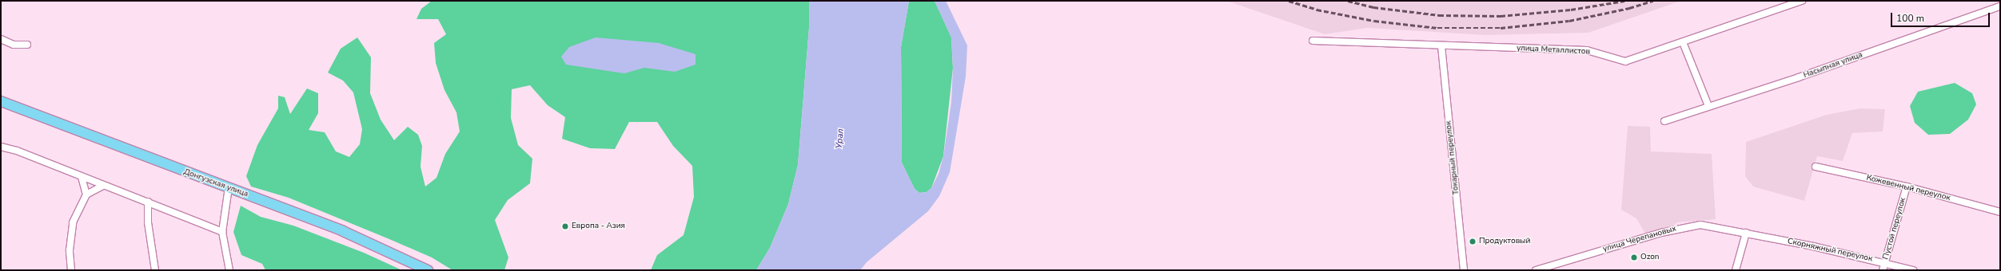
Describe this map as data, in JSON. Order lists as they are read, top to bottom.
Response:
{
  "streets": {
    "main road": ["Донгузская улица"],
    "street": [
      "улица Металлистов",
      "Насыпная улица",
      "Токарный переулок",
      "Кожевенный переулок",
      "Пустой переулок",
      "улица Черепановых",
      "Скорняжный переулок"
    ]
  },
  "crossings": [
    ["улица Металлистов", "Токарный переулок"],
    ["Кожевенный переулок", "Пустой переулок"],
    ["Пустой переулок", "Скорняжный переулок"],
    ["улица Черепановых", "Скорняжный переулок"]
  ],
  "water": ["Урал"],
  "places": ["Европа - Азия", "Продуктовый", "Ozon"],
  "scale_bar": "100 m"
}
